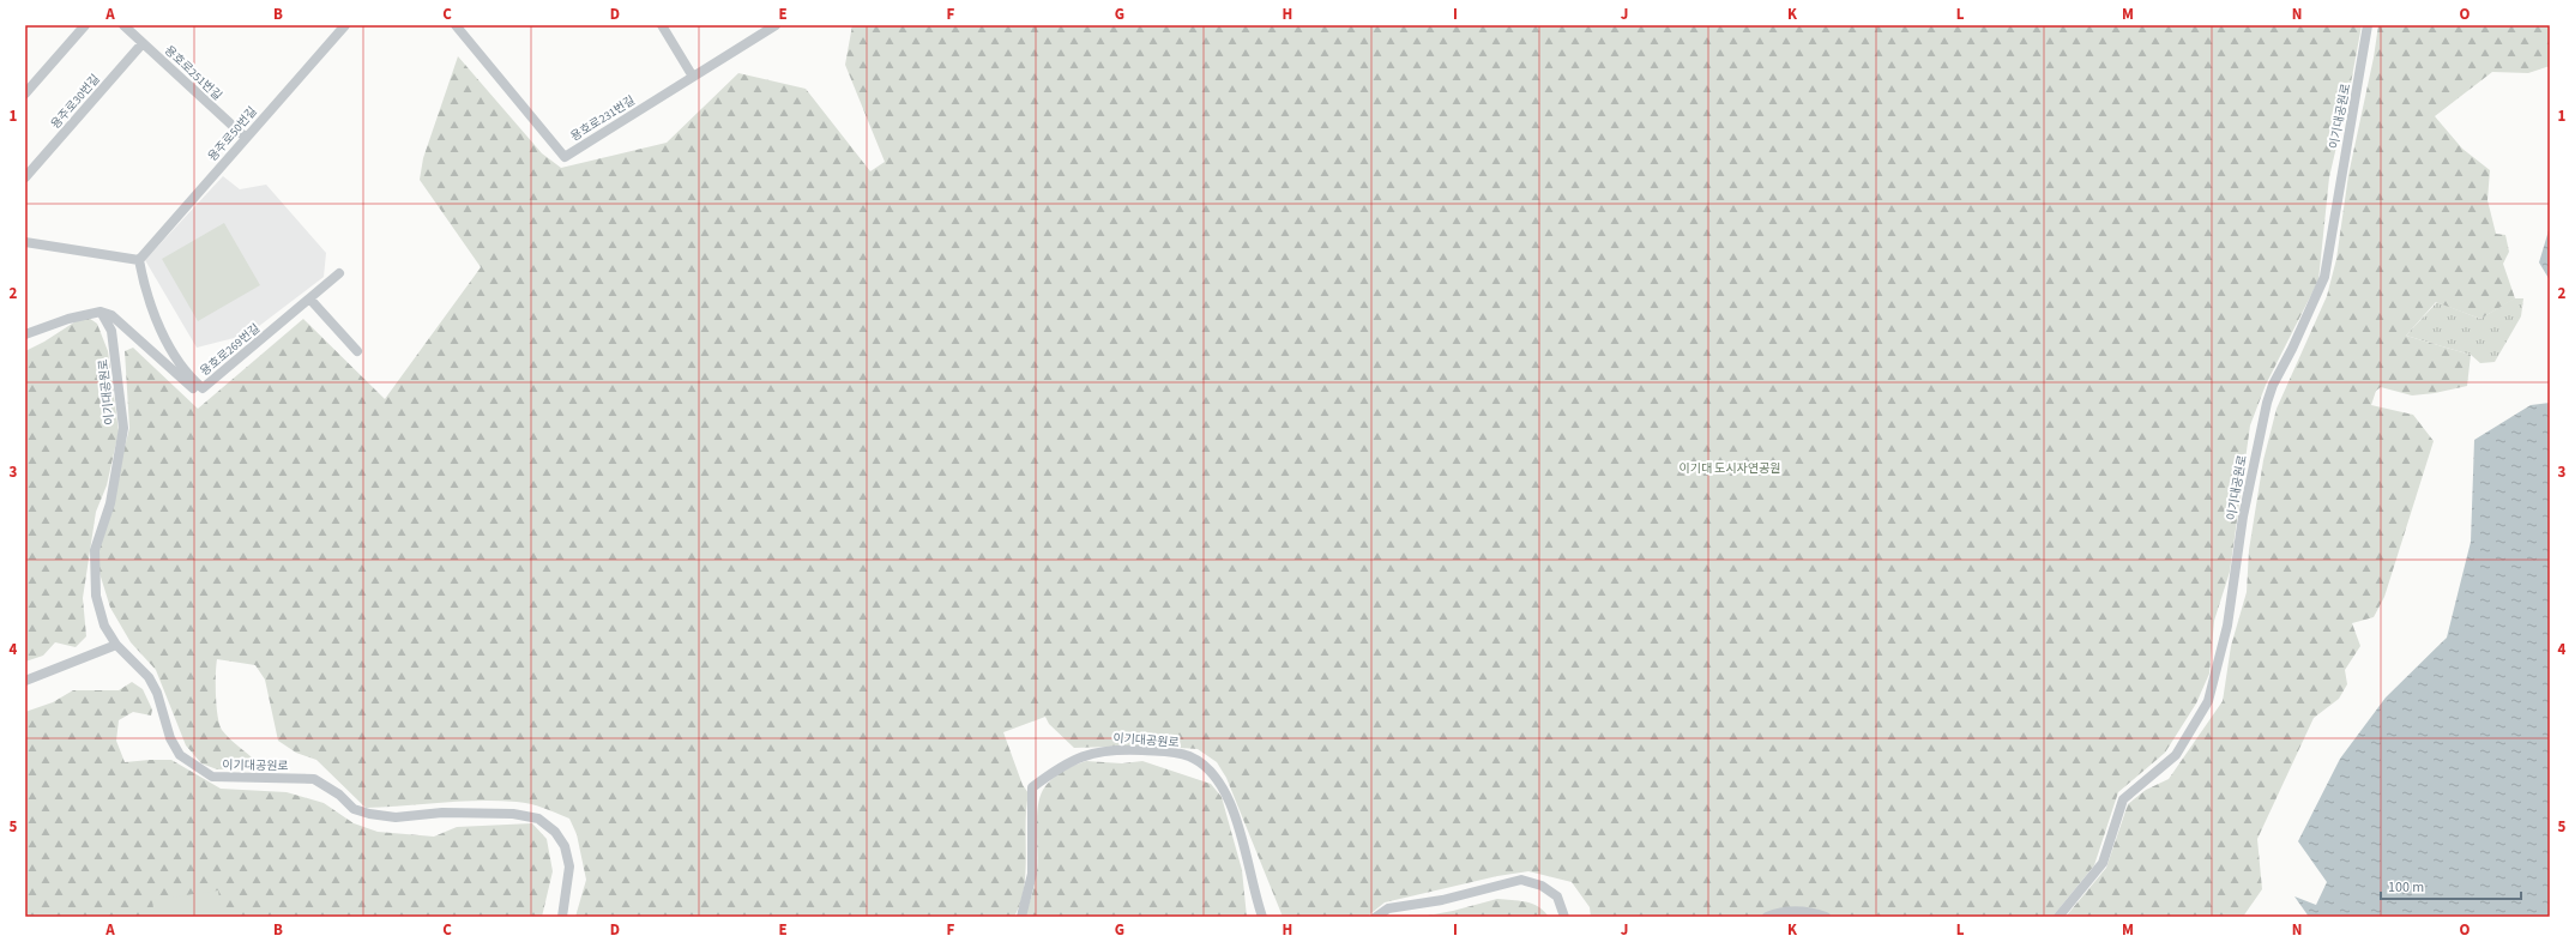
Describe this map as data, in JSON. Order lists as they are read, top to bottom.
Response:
{
  "streets": {
    "street": [
      "용호로251번길",
      "용주로30번길",
      "이기대공원로",
      "용호로231번길",
      "용주로50번길",
      "용호로269번길"
    ]
  },
  "crossings": [
    ["용호로251번길", "용주로30번길"],
    ["용호로251번길", "용주로50번길"],
    ["용주로50번길", "용호로269번길"]
  ],
  "parks": ["이기대 도시자연공원"],
  "scale_bar": "100 m",
  "grid": {
    "columns": [
      "A",
      "B",
      "C",
      "D",
      "E",
      "F",
      "G",
      "H",
      "I",
      "J",
      "K",
      "L",
      "M",
      "N",
      "O"
    ],
    "rows": [
      "1",
      "2",
      "3",
      "4",
      "5"
    ]
  }
}
